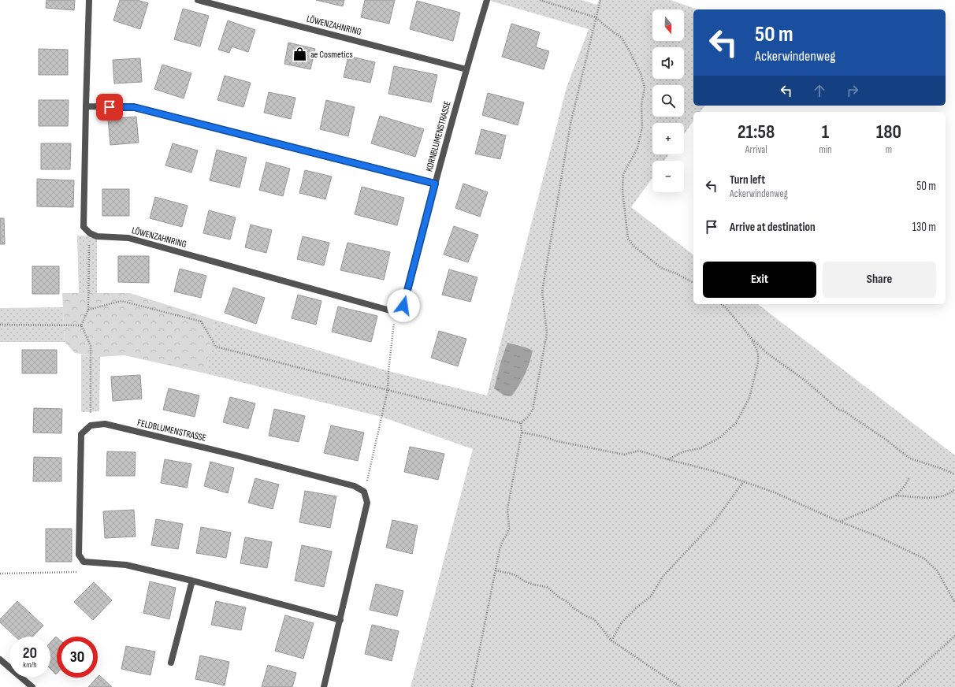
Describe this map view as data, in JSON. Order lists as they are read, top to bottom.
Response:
{
  "streets": {
    "street": ["LÖWENZAHNRING", "KORNBLUMENSTRASSE", "FELDBLUMENSTRASSE"]
  },
  "crossings": [
    ["LÖWENZAHNRING", "KORNBLUMENSTRASSE"]
  ],
  "places": {
    "shop": ["ae Cosmetics"]
  },
  "north": "bottom",
  "page": {
    "map_buttons": ["+", "−"],
    "turn": ["50 m", "Ackerwindenweg"],
    "eta": [
      "21:58",
      "Arrival",
      "1",
      "min",
      "180",
      "m"
    ],
    "list": [
      {
        "name": "Turn left",
        "note": "Ackerwindenweg",
        "value": "50 m"
      },
      {
        "name": "Arrive at destination",
        "value": "130 m"
      }
    ],
    "buttons": ["Exit", "Share"],
    "speed": "20 km/h",
    "limit": "30"
  }
}
